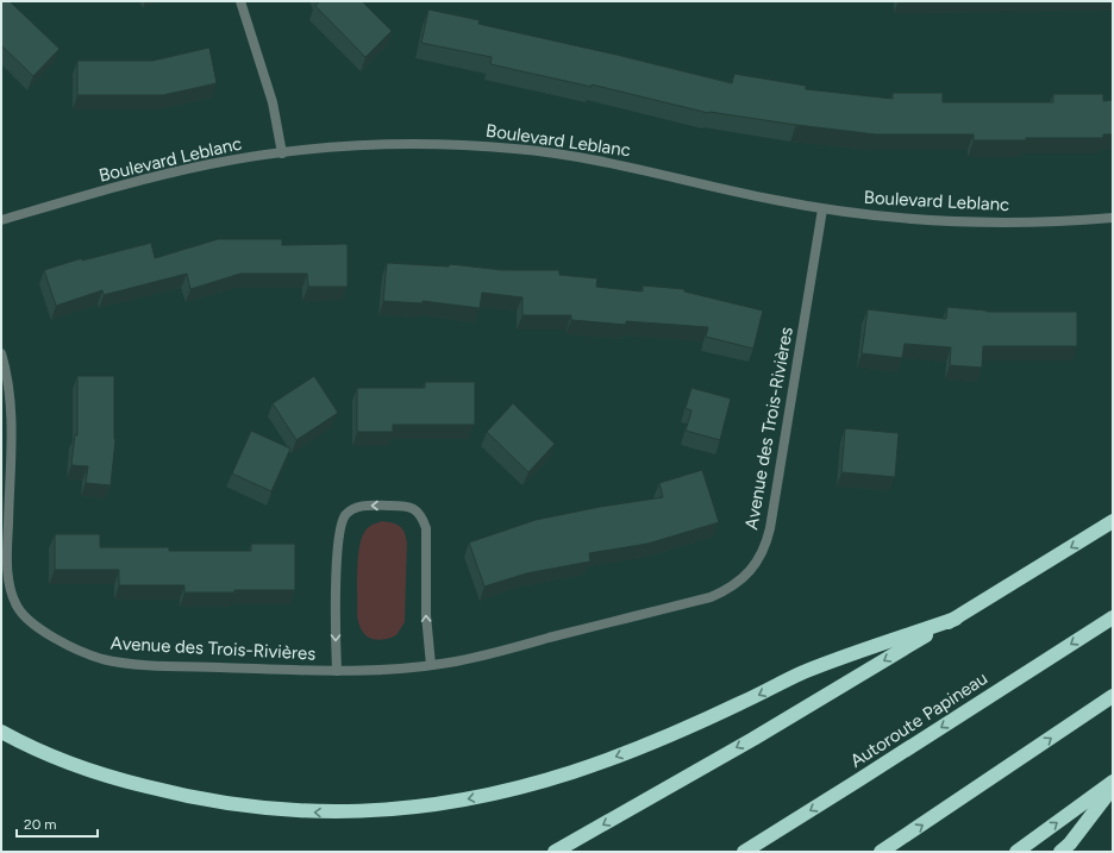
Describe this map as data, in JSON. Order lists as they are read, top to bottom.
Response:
{
  "streets": {
    "highway": ["Autoroute Papineau"],
    "street": ["Boulevard Leblanc", "Avenue des Trois-Rivières"]
  },
  "crossings": [
    ["Boulevard Leblanc", "Avenue des Trois-Rivières"]
  ],
  "scale_bar": "20 m"
}
